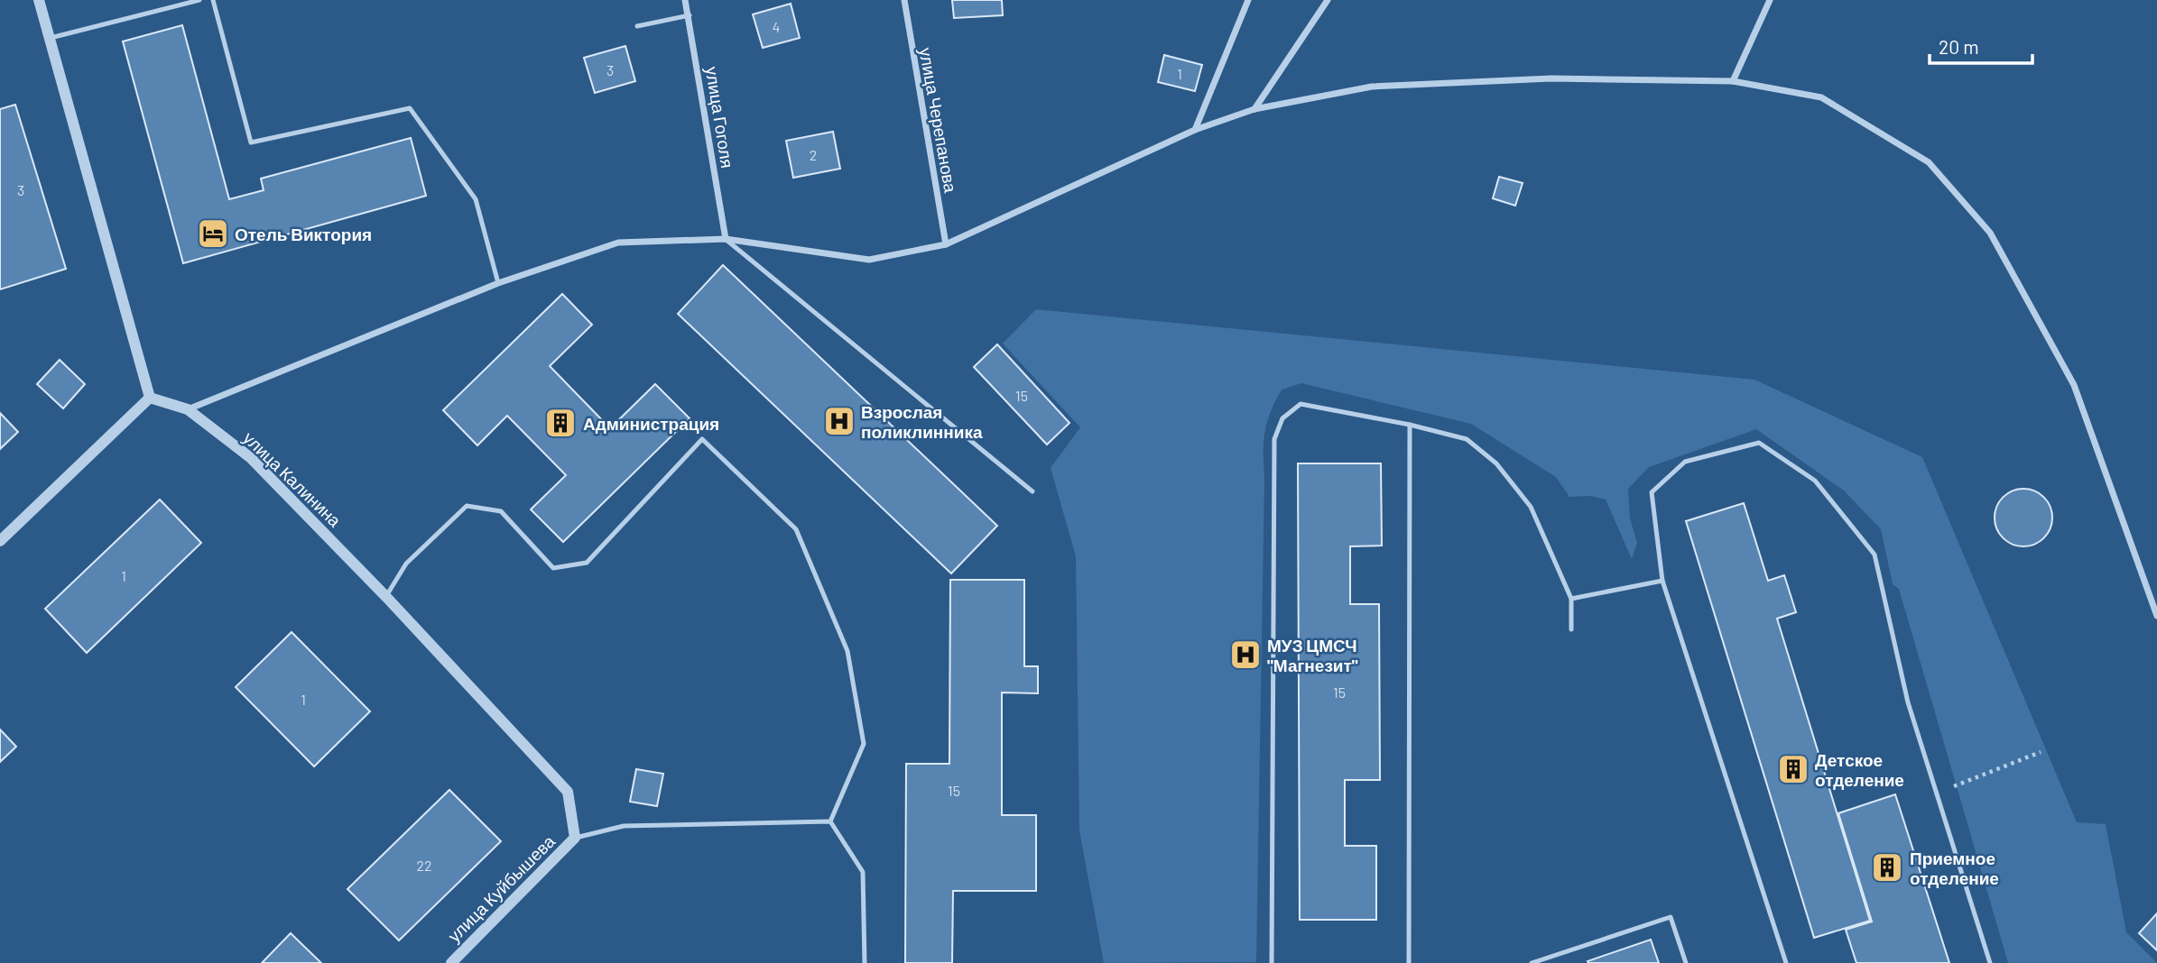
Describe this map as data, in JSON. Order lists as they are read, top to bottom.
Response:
{
  "streets": {
    "street": [
      "улица Гоголя",
      "улица Черепанова",
      "улица Калинина",
      "улица Куйбышева"
    ]
  },
  "crossings": [
    ["улица Калинина", "улица Куйбышева"]
  ],
  "places": {
    "hotel": ["Отель Виктория"],
    "hospital": ["Взрослая поликлинника", "МУЗ ЦМСЧ \"Магнезит\""],
    "building": ["Администрация", "Детское отделение", "Приемное отделение"]
  },
  "house_numbers": [
    "4",
    "3",
    "1",
    "2",
    "3",
    "15",
    "1",
    "15",
    "1",
    "15",
    "22"
  ],
  "scale_bar": "20 m"
}
